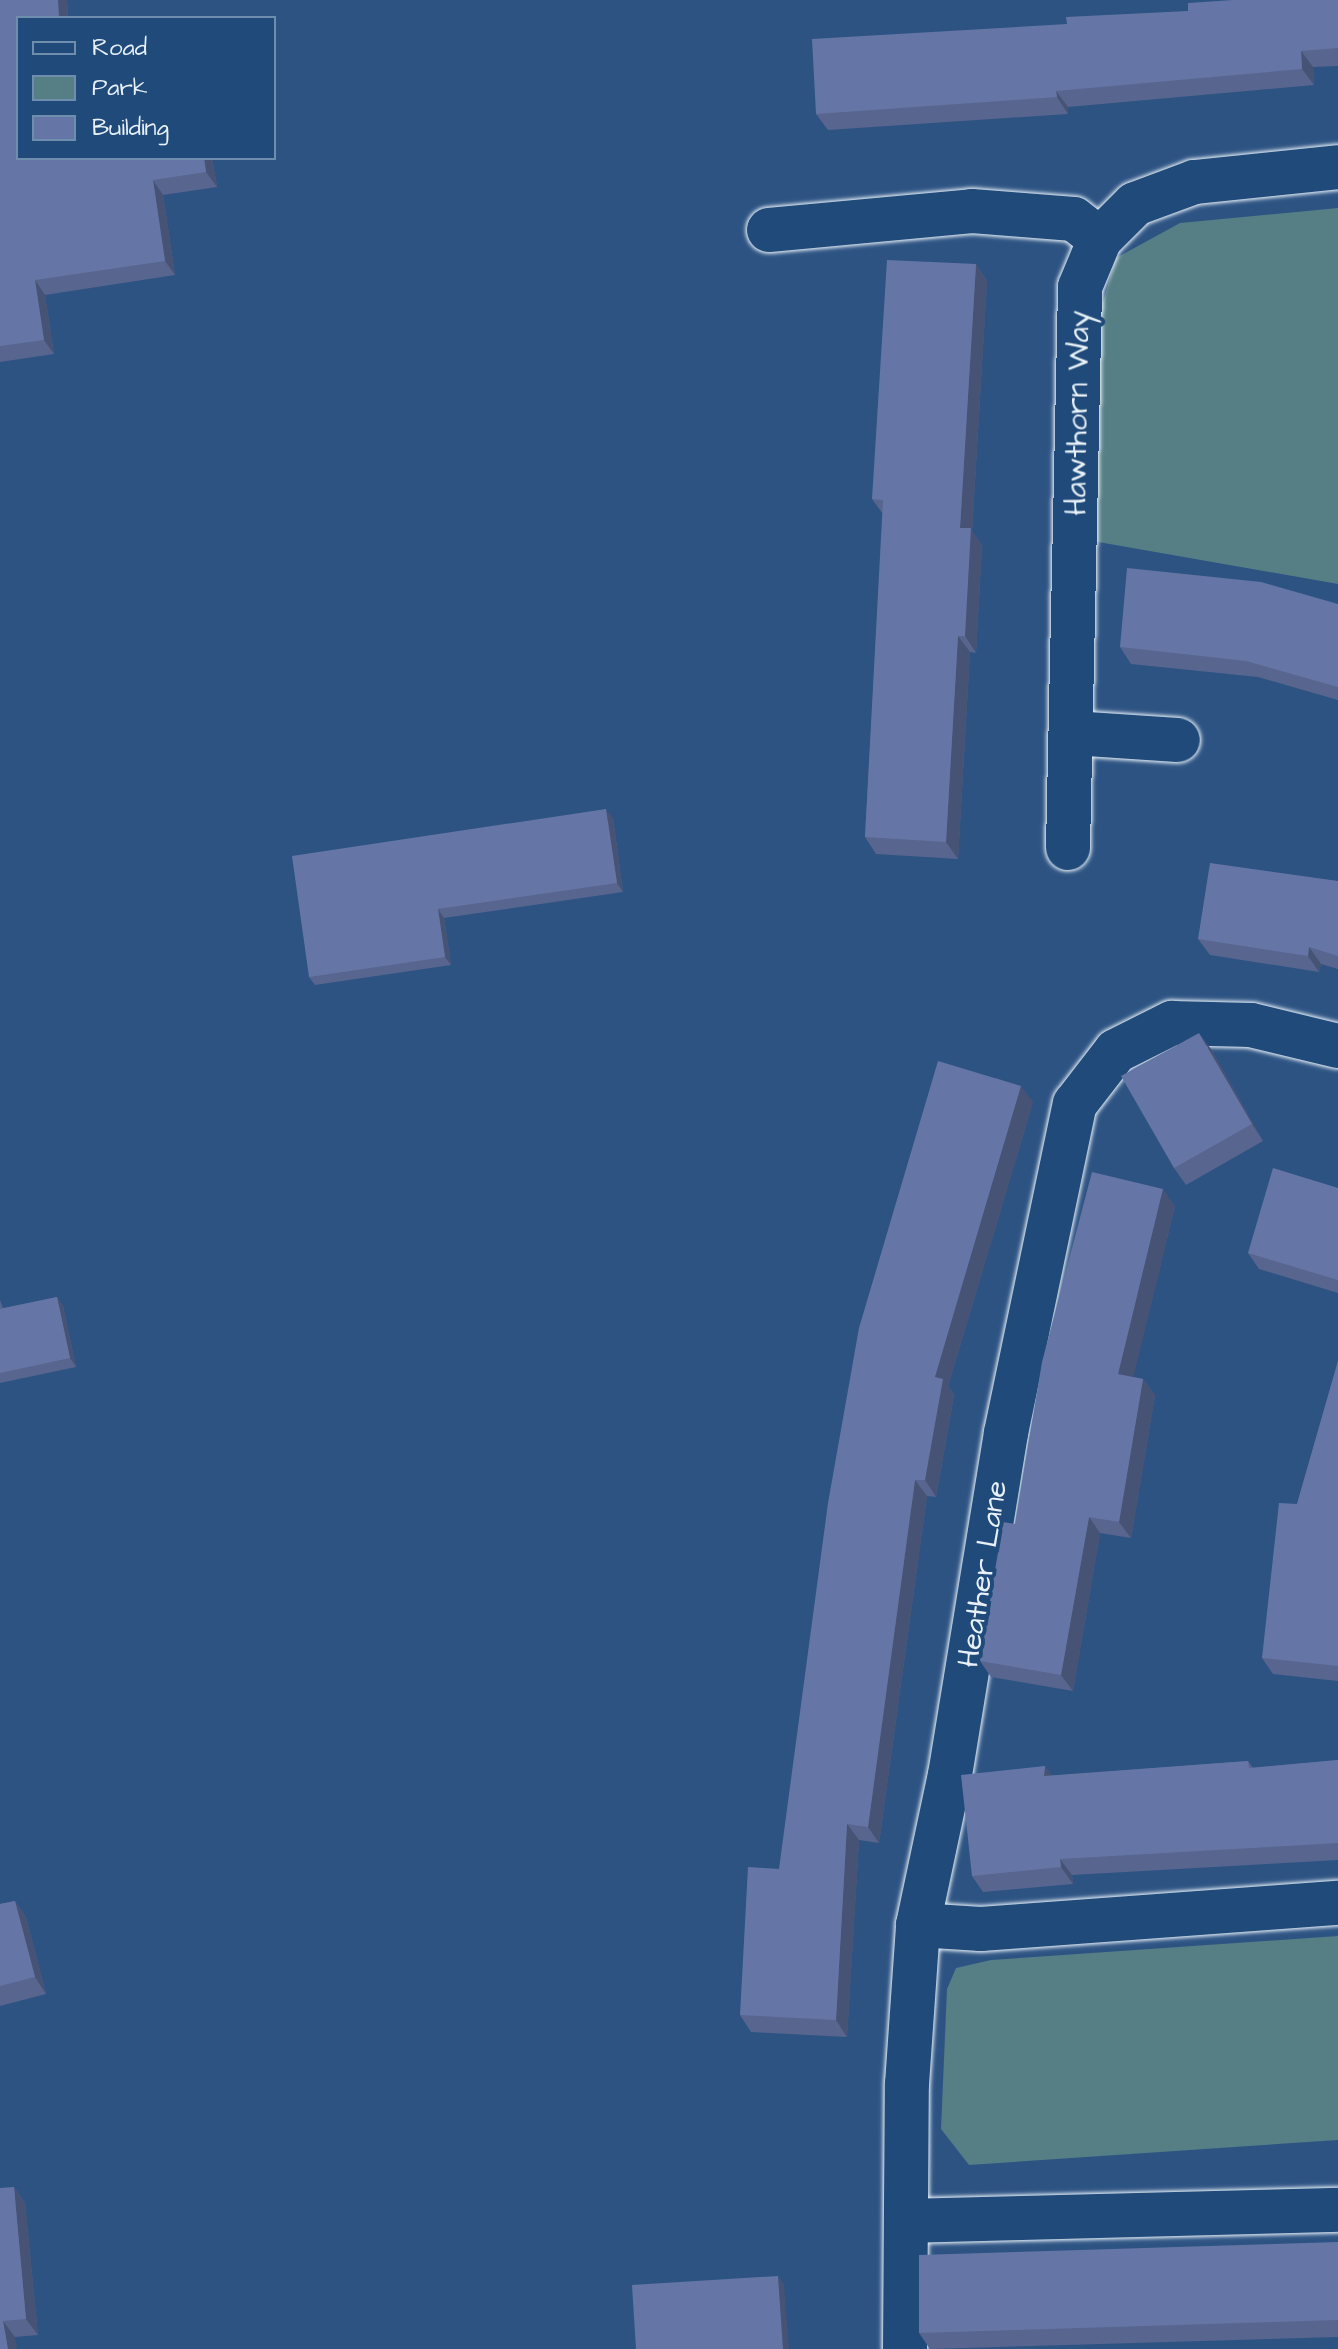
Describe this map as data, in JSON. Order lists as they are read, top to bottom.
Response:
{
  "streets": {
    "street": ["Hawthorn Way", "Heather Lane"]
  },
  "legend": ["Road", "Park", "Building"]
}
